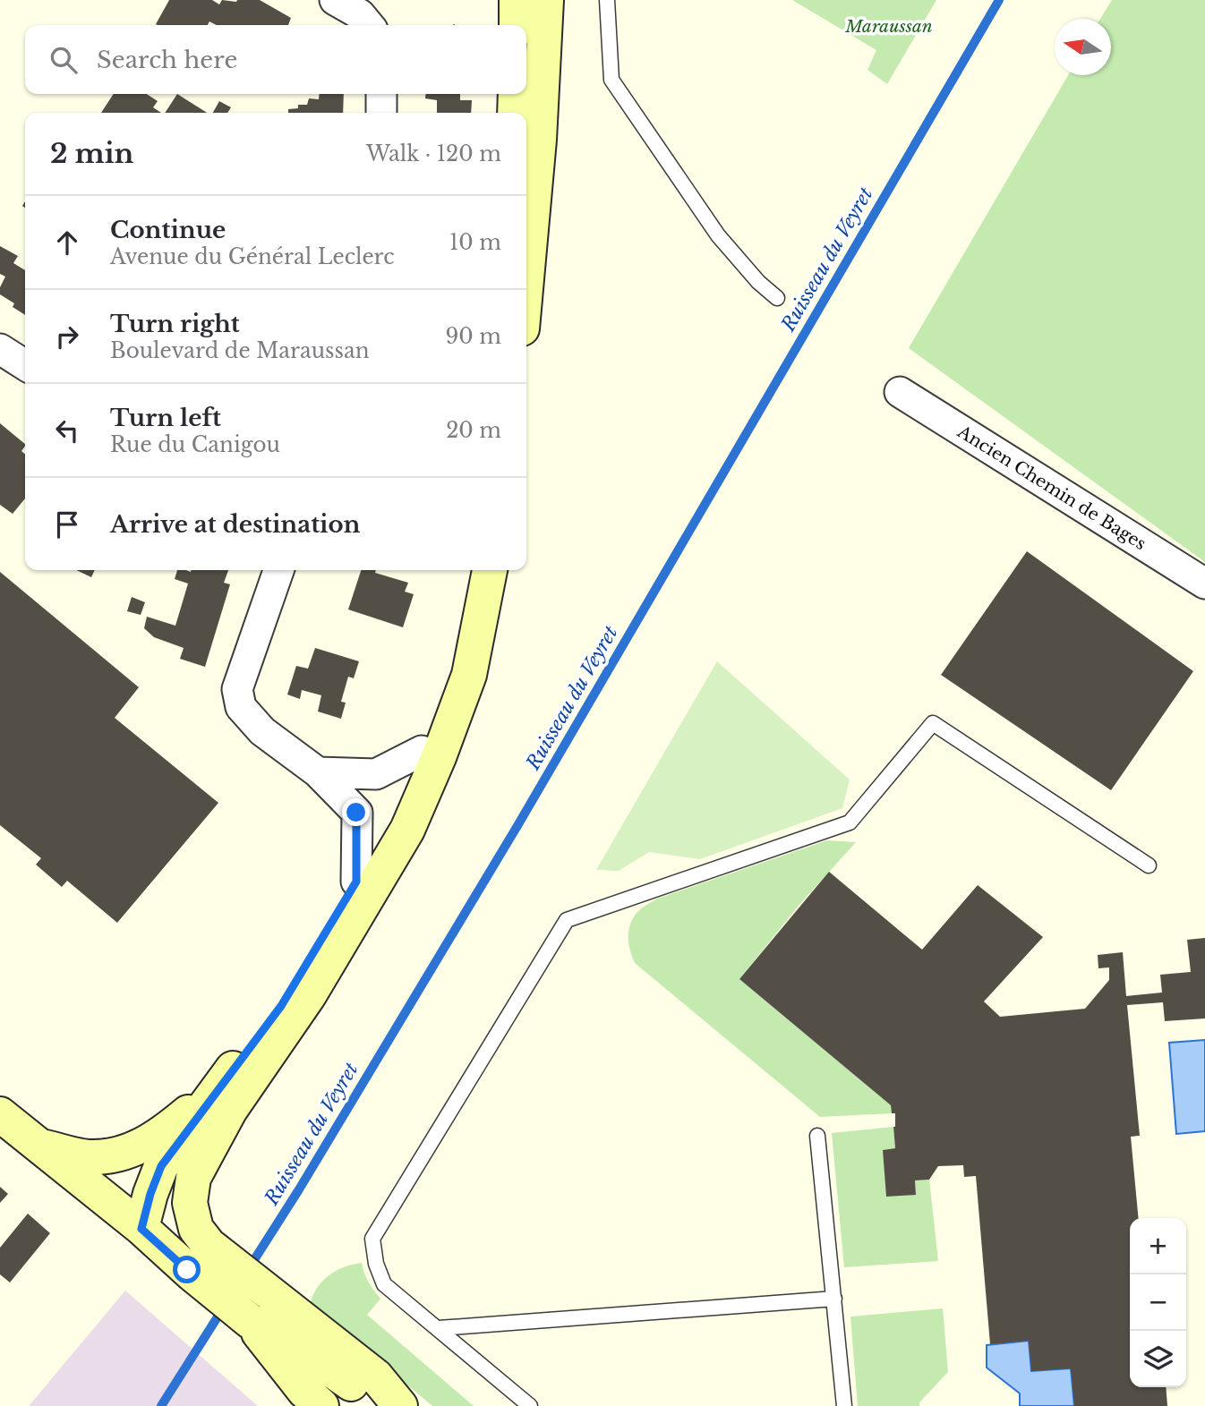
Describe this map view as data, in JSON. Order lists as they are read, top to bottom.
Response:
{
  "streets": {
    "street": ["Ancien Chemin de Bages"]
  },
  "water": ["Ruisseau du Veyret"],
  "parks": ["Maraussan"],
  "north": "left",
  "page": {
    "search": "Search here",
    "heading": ["2 min", "Walk · 120 m"],
    "list": [
      ["Continue", "Avenue du Général Leclerc", "10 m"],
      ["Turn right", "Boulevard de Maraussan", "90 m"],
      ["Turn left", "Rue du Canigou", "20 m"],
      "Arrive at destination"
    ],
    "map_buttons": ["+", "−"]
  }
}
